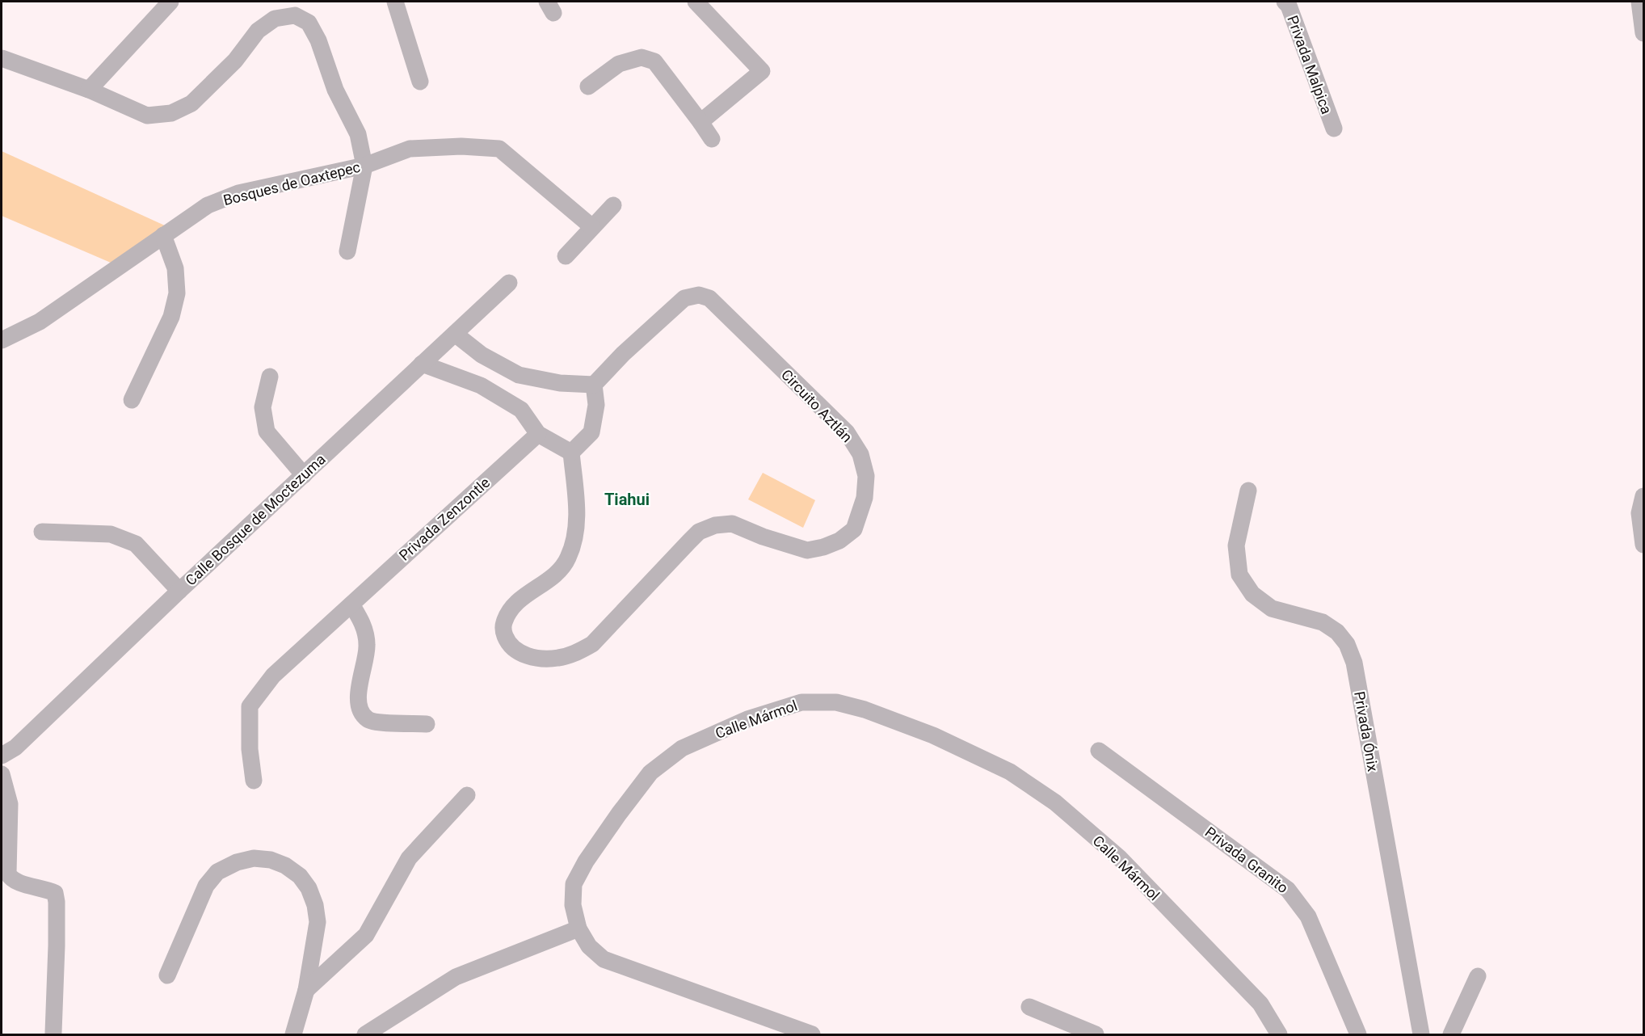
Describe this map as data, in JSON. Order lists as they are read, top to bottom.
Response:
{
  "streets": {
    "street": [
      "Privada Malpica",
      "Bosques de Oaxtepec",
      "Circuito Aztlán",
      "Privada Zenzontle",
      "Calle Bosque de Moctezuma",
      "Calle Mármol",
      "Privada Ónix",
      "Privada Granito"
    ]
  },
  "districts": ["Tiahui"]
}
